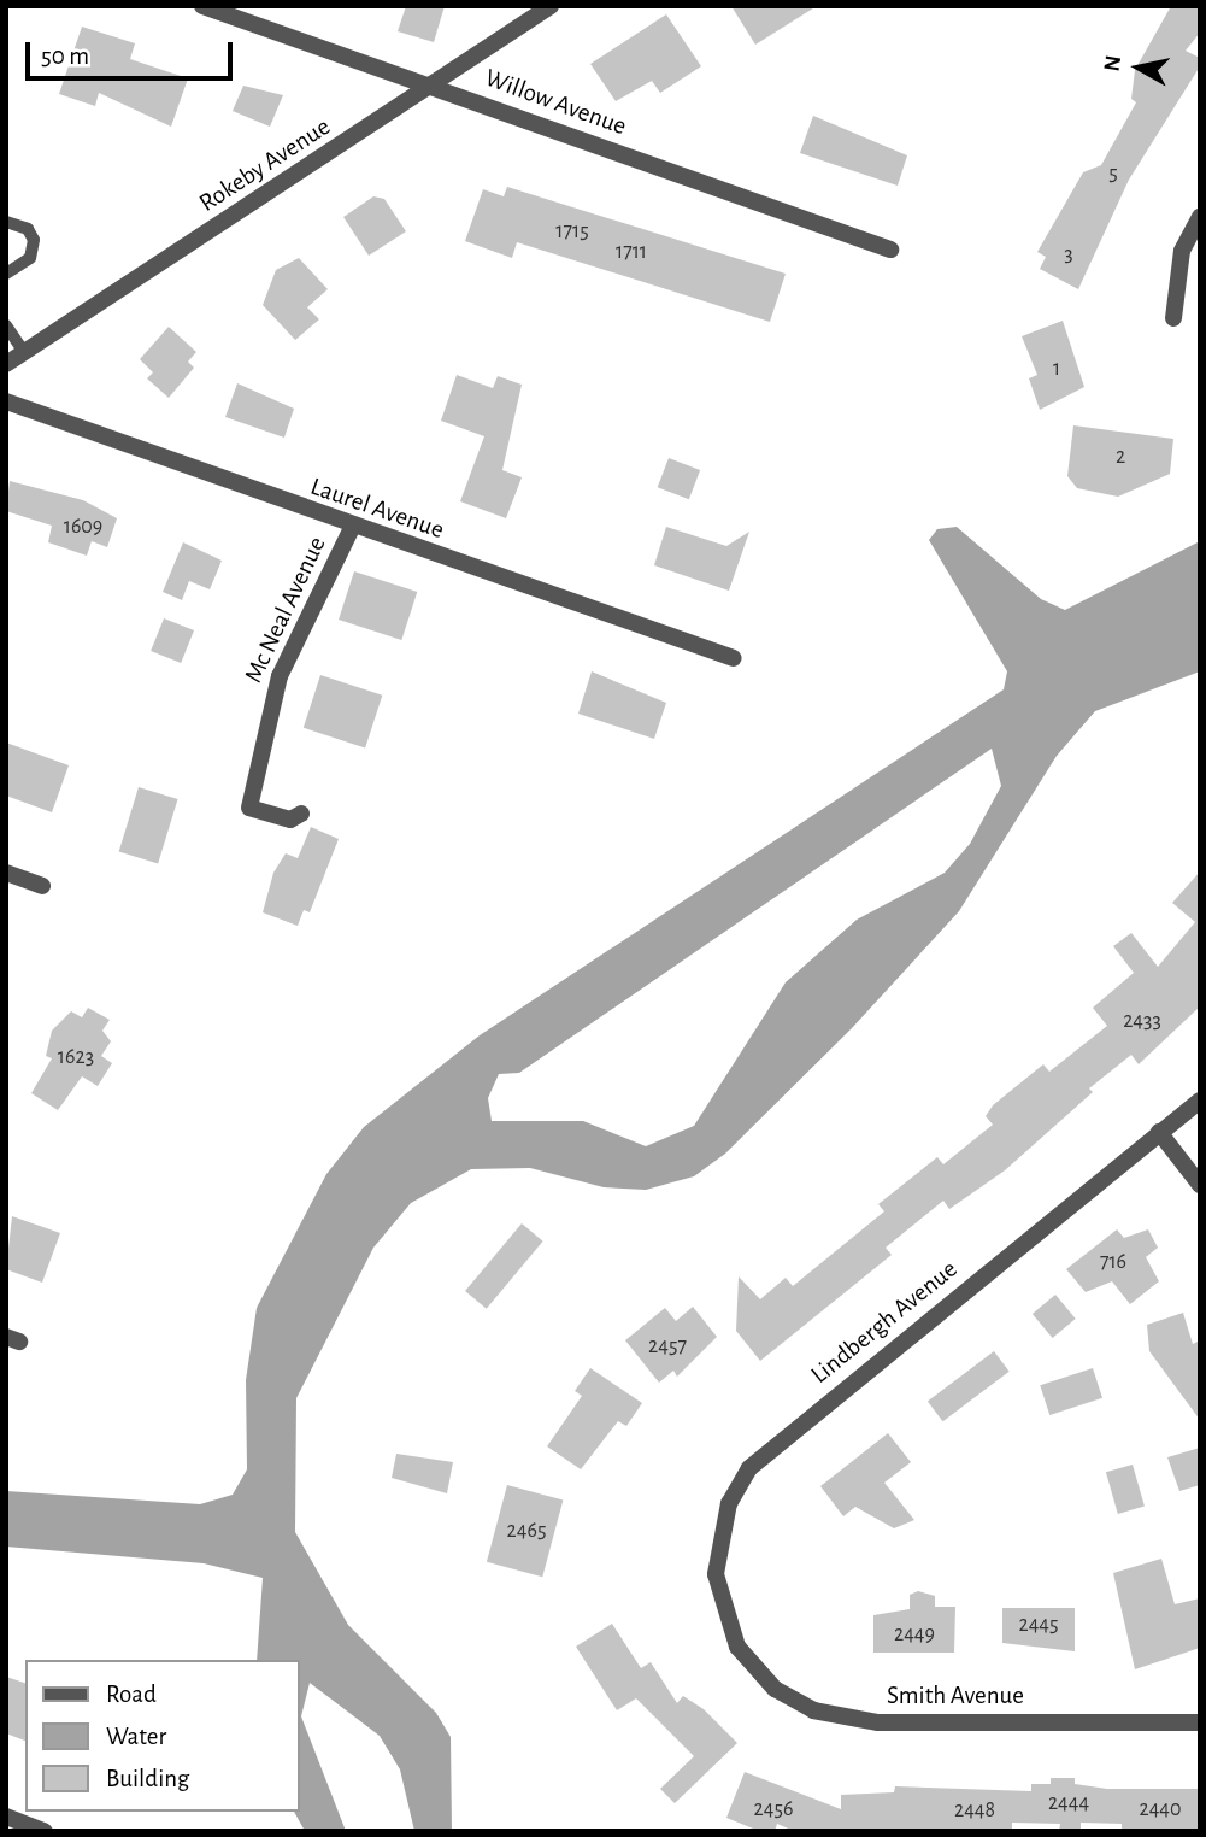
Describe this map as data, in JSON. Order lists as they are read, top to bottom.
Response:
{
  "streets": {
    "street": [
      "Willow Avenue",
      "Rokeby Avenue",
      "Laurel Avenue",
      "Mc Neal Avenue",
      "Lindbergh Avenue",
      "Smith Avenue"
    ]
  },
  "crossings": [
    ["Willow Avenue", "Rokeby Avenue"],
    ["Laurel Avenue", "Mc Neal Avenue"],
    ["Lindbergh Avenue", "Smith Avenue"]
  ],
  "house_numbers": [
    "5",
    "1715",
    "1711",
    "3",
    "1",
    "2",
    "1609",
    "2433",
    "1623",
    "716",
    "2457",
    "2465",
    "2445",
    "2449",
    "2444",
    "2456",
    "2440",
    "2448"
  ],
  "legend": ["Road", "Water", "Building"],
  "scale_bar": "50 m",
  "north": "left"
}
